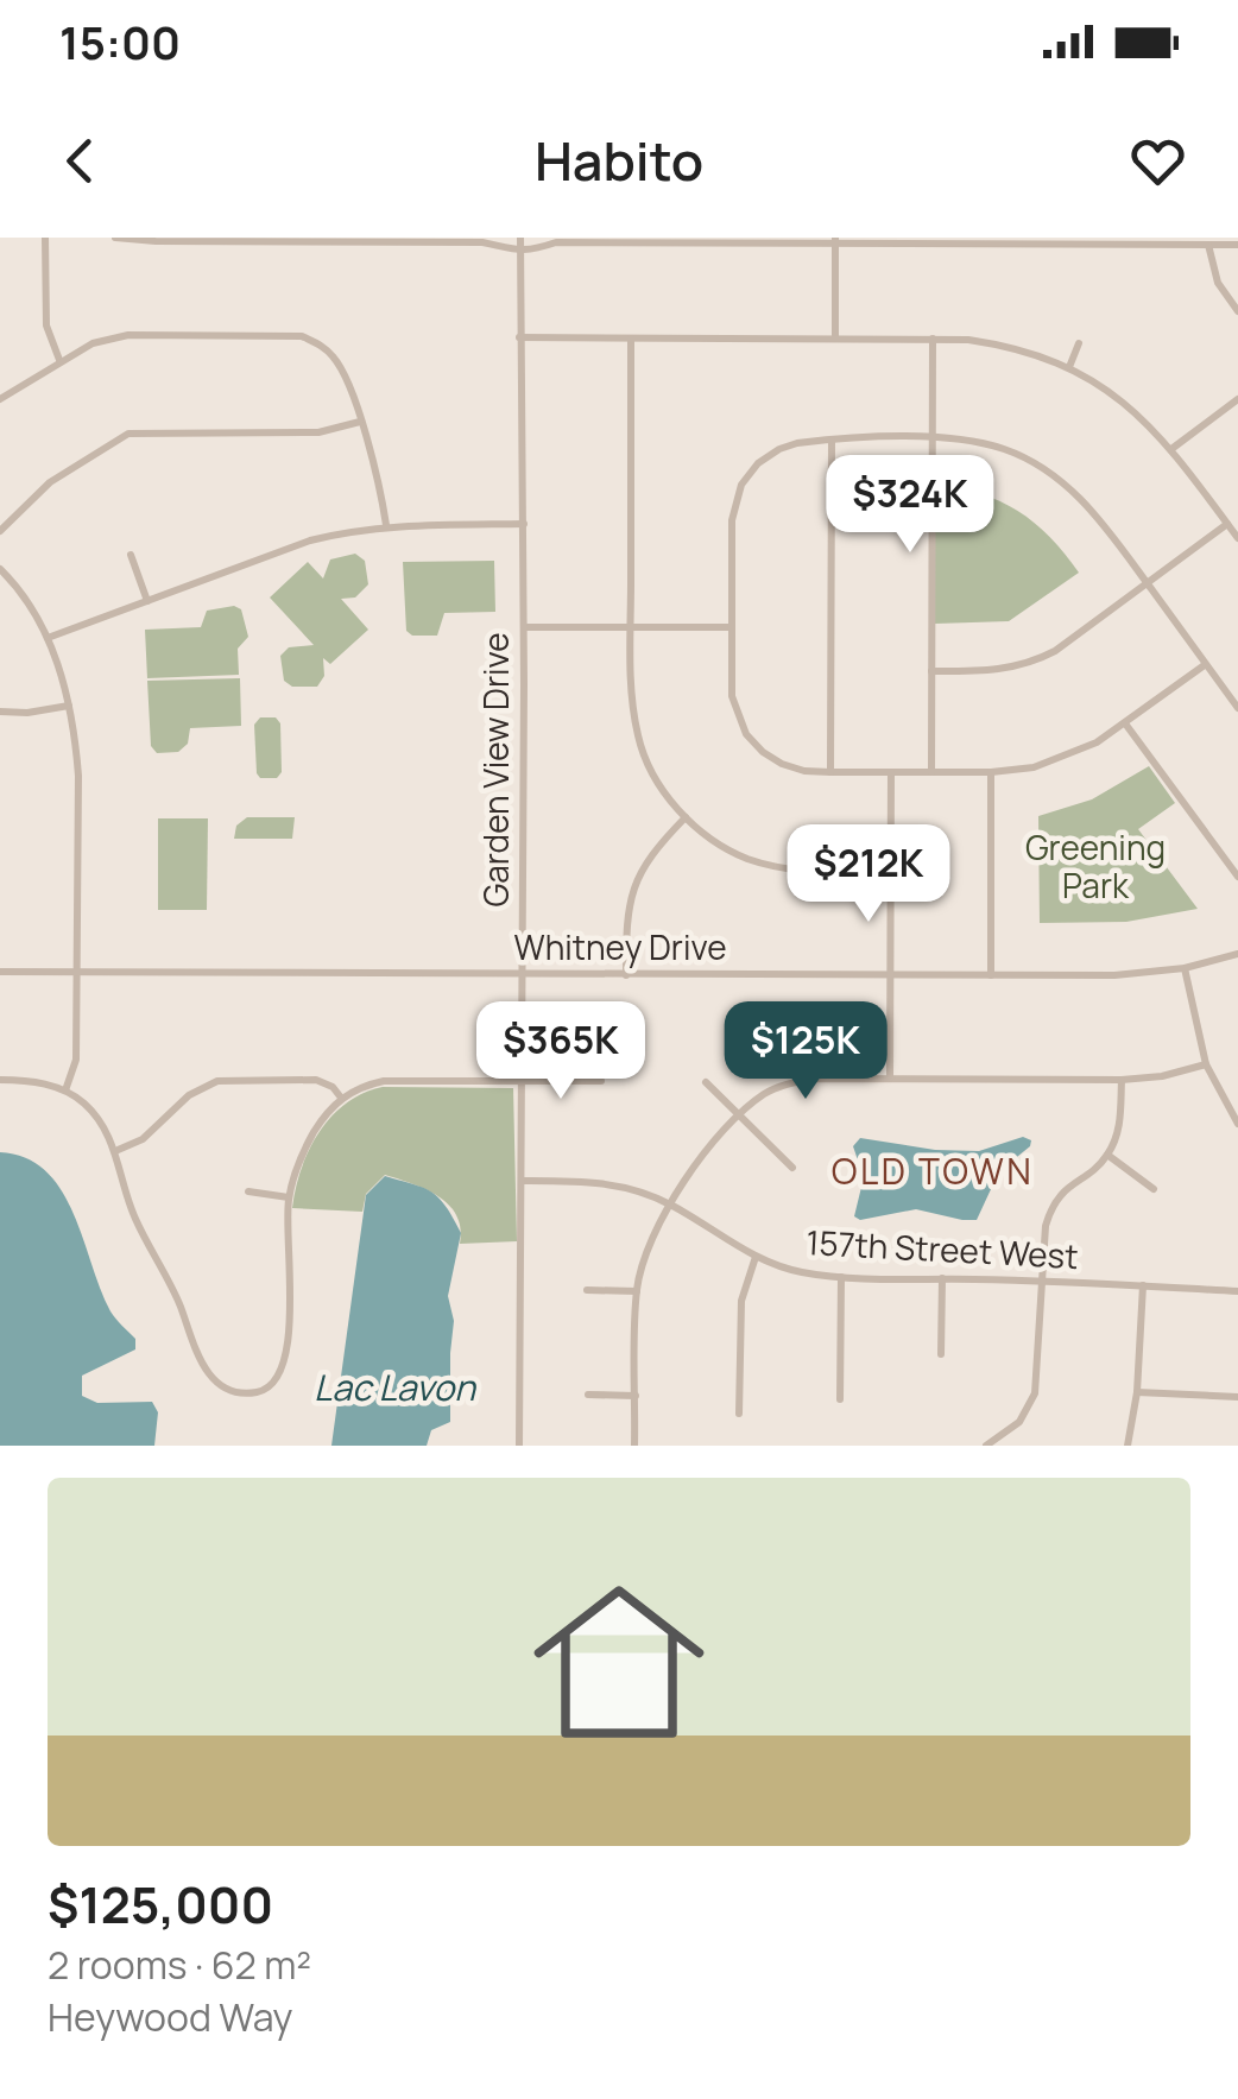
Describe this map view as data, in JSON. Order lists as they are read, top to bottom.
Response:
{
  "streets": {
    "street": ["Garden View Drive", "Whitney Drive", "157th Street West"]
  },
  "crossings": [
    ["Garden View Drive", "Whitney Drive"],
    ["Garden View Drive", "157th Street West"]
  ],
  "districts": ["OLD TOWN"],
  "water": ["Lac Lavon"],
  "parks": ["Greening Park"],
  "page": {
    "status": "15:00",
    "header": "Habito",
    "price": [
      "$324K",
      "$212K",
      "$365K",
      "$125K"
    ],
    "list": [
      {
        "name": "$125,000",
        "note": "2 rooms · 62 m² · Heywood Way"
      }
    ]
  }
}
